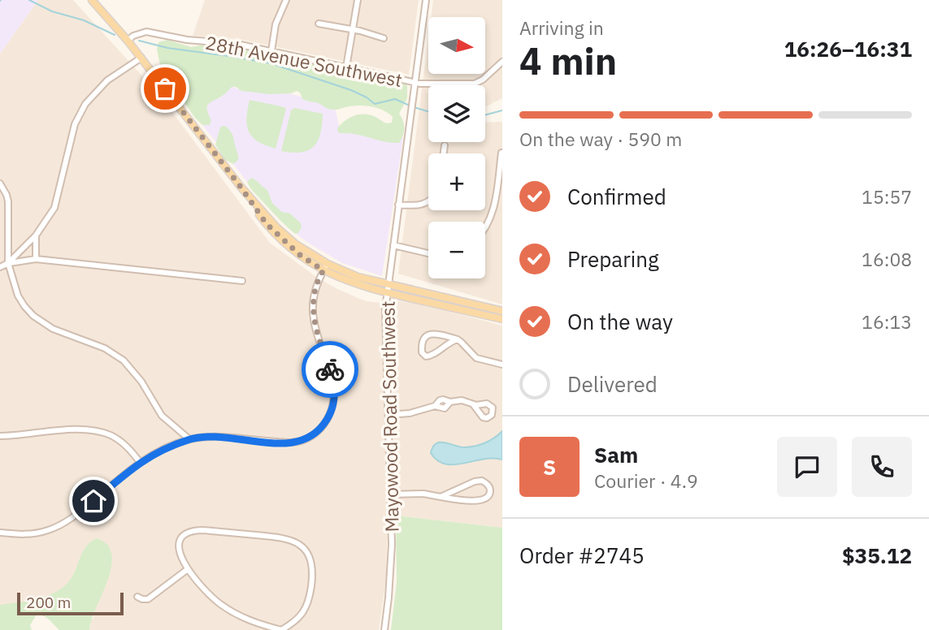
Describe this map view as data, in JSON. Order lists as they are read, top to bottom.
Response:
{
  "streets": {
    "street": ["28th Avenue Southwest", "Mayowood Road Southwest"]
  },
  "crossings": [
    ["28th Avenue Southwest", "Mayowood Road Southwest"]
  ],
  "scale_bar": "200 m",
  "north": "right",
  "page": {
    "heading": ["4 min", "Arriving in", "16:26–16:31"],
    "panel": [
      "Sam",
      "Courier · 4.9",
      "Order #2745",
      "$35.12"
    ],
    "map_buttons": ["+", "−"],
    "bar": "On the way · 590 m",
    "list": [
      ["Confirmed", "15:57"],
      ["Preparing", "16:08"],
      ["On the way", "16:13"],
      "Delivered"
    ],
    "round": "S",
    "scale": "200 m"
  }
}
